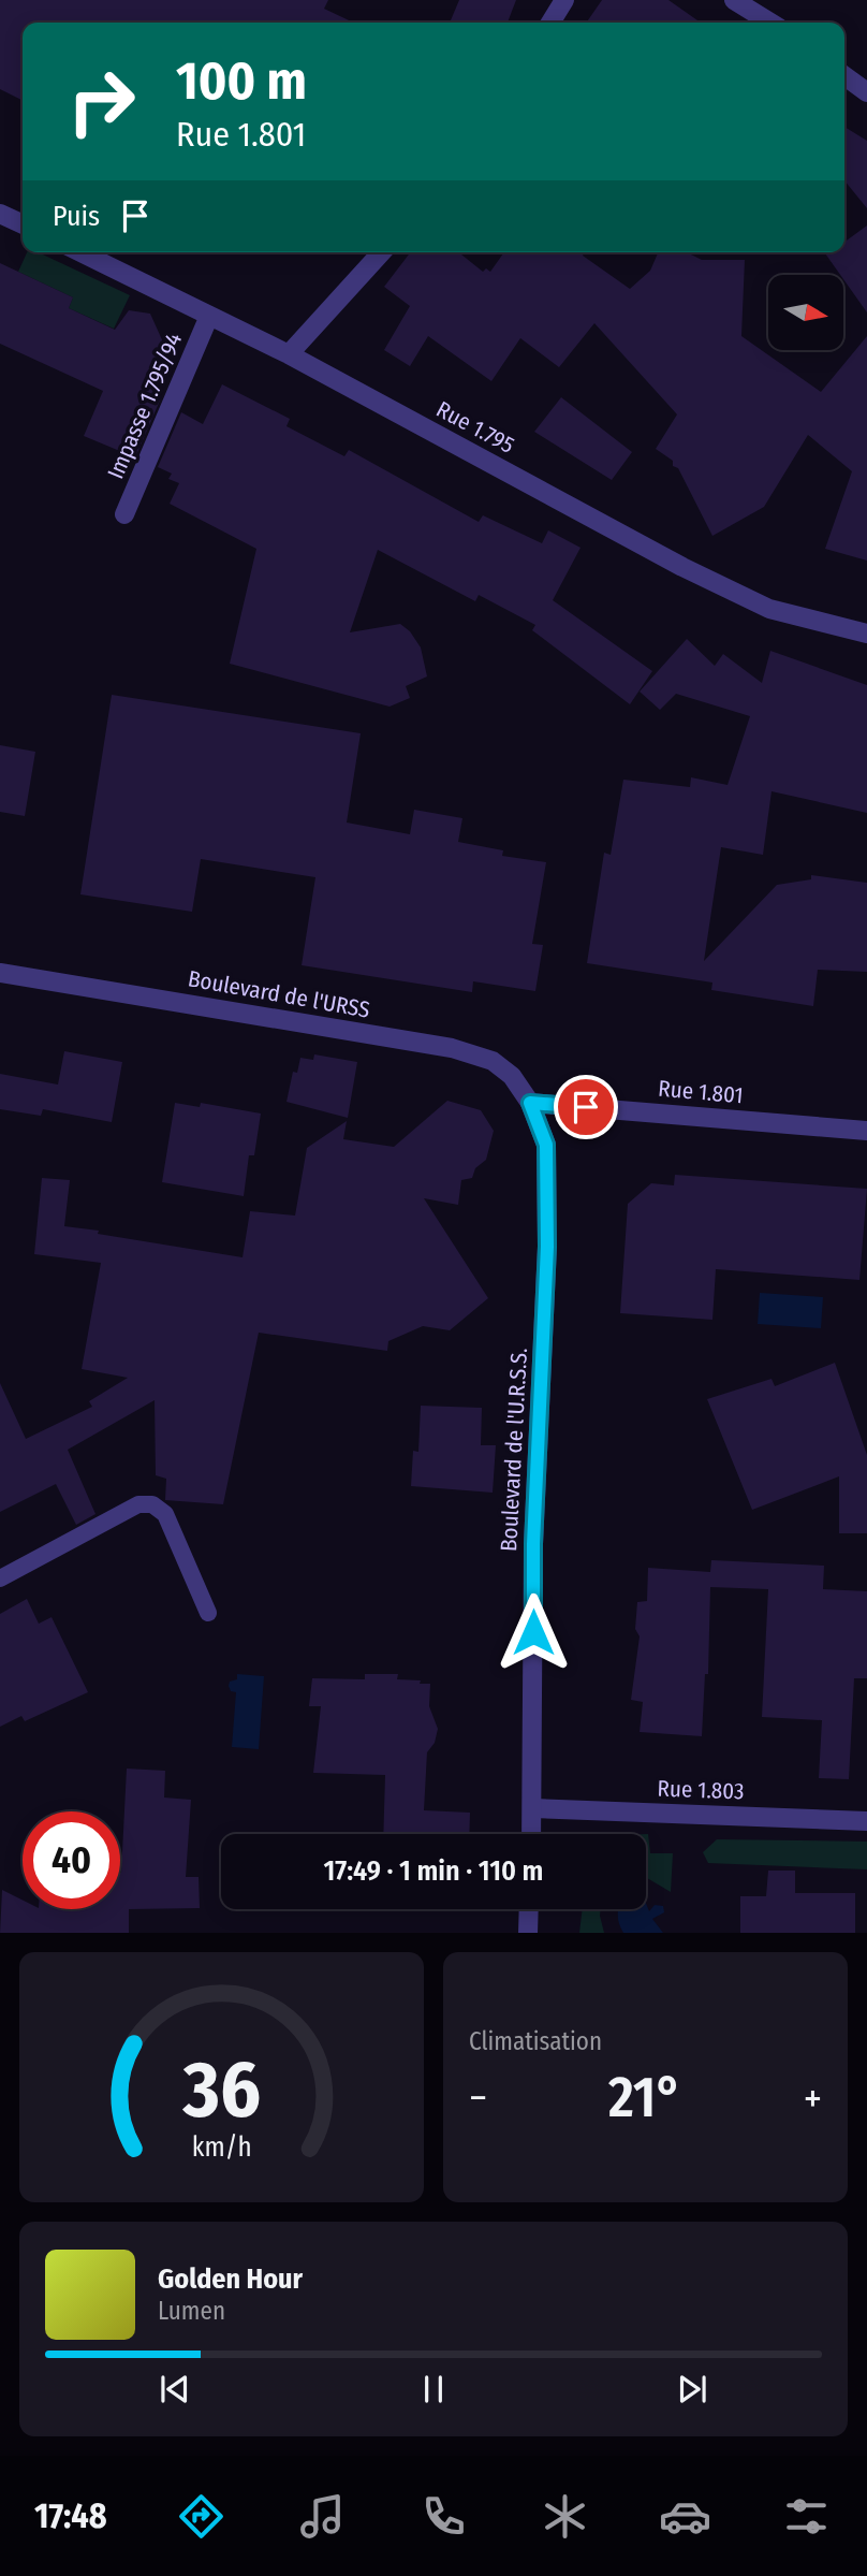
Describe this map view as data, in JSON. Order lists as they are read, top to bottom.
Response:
{
  "streets": {
    "street": [
      "Impasse 1.795/94",
      "Rue 1.795",
      "Boulevard de l'URSS",
      "Rue 1.801",
      "Boulevard de l'U.R.S.S.",
      "Rue 1.803"
    ]
  },
  "crossings": [
    ["Impasse 1.795/94", "Rue 1.795"],
    ["Boulevard de l'URSS", "Rue 1.801"],
    ["Boulevard de l'URSS", "Boulevard de l'U.R.S.S."],
    ["Rue 1.801", "Boulevard de l'U.R.S.S."],
    ["Boulevard de l'U.R.S.S.", "Rue 1.803"]
  ],
  "north": "right",
  "page": {
    "turn": ["100 m", "Rue 1.801"],
    "then": "Puis",
    "limit": "40",
    "trip": "17:49 · 1 min · 110 m",
    "tile": "Climatisation",
    "heat": ["−", "21°", "+"],
    "song": ["Golden Hour", "Lumen"],
    "tabs": "17:48",
    "gauge": ["36", "km/h"]
  }
}
